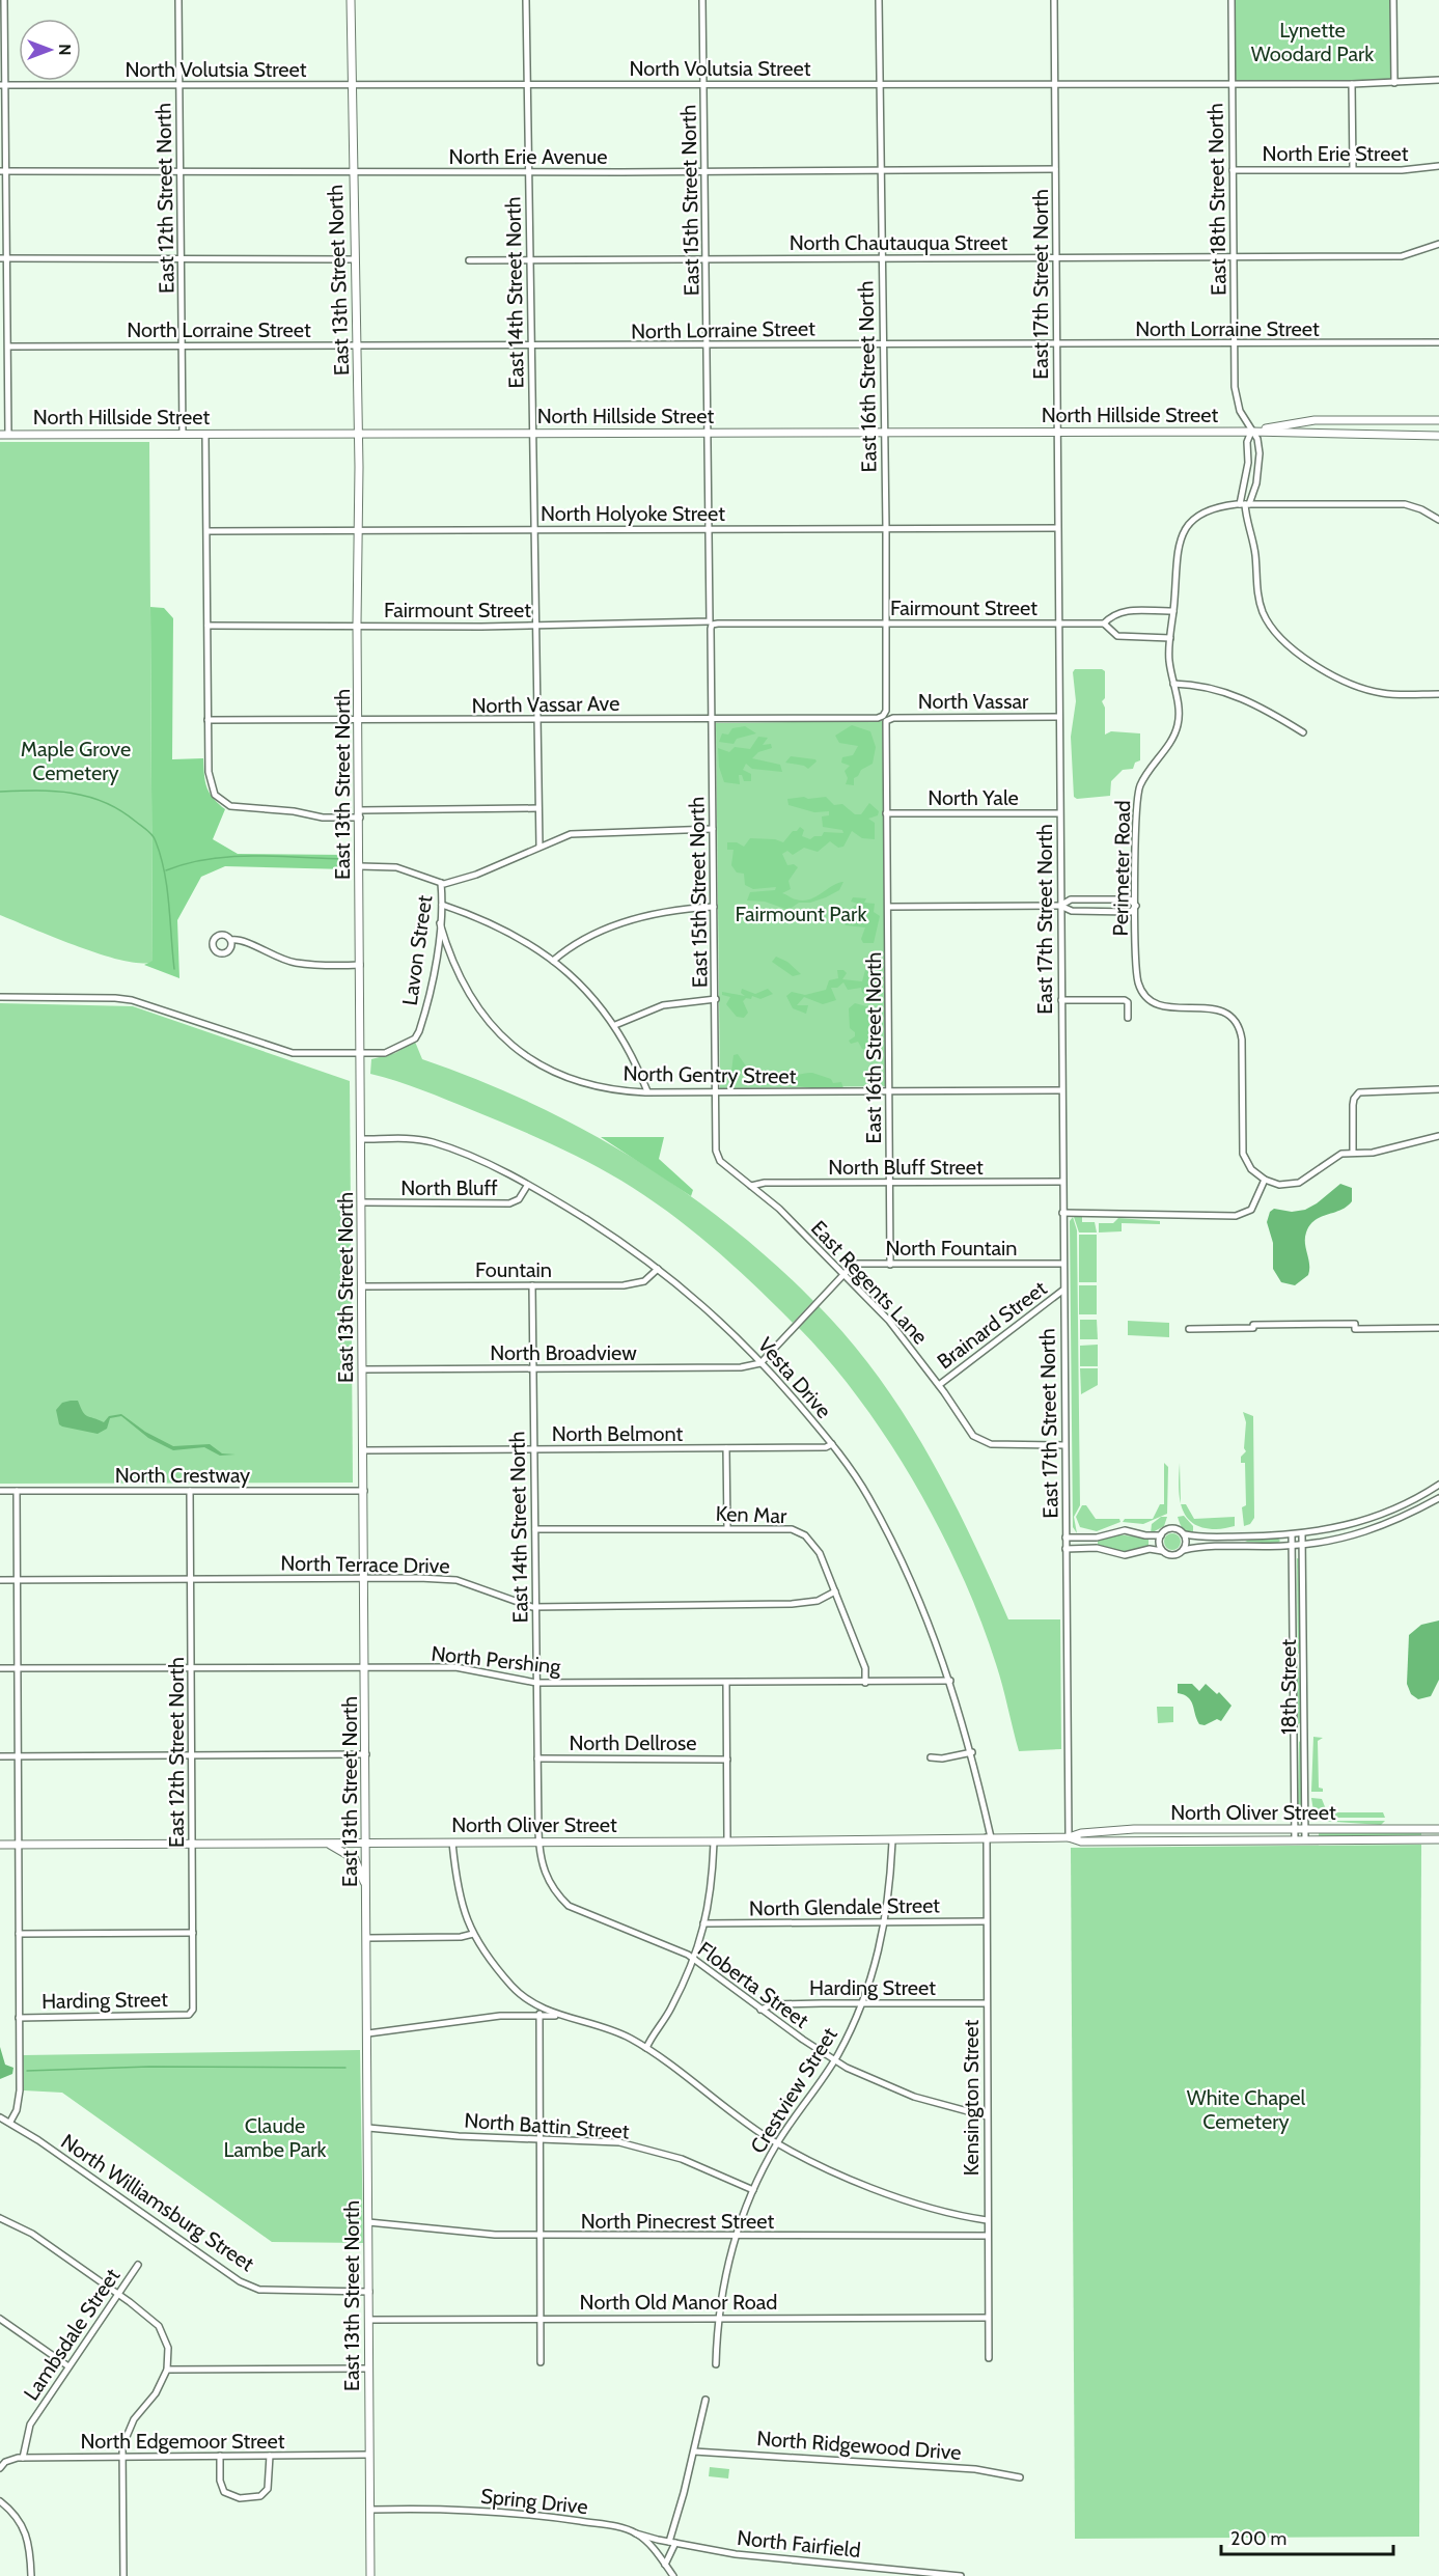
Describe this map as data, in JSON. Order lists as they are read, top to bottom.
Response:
{
  "streets": {
    "main road": ["East 13th Street North", "North Hillside Street", "North Oliver Street"],
    "street": [
      "North Volutsia Street",
      "North Erie Street",
      "North Erie Avenue",
      "East 12th Street North",
      "East 18th Street North",
      "East 15th Street North",
      "North Chautauqua Street",
      "East 17th Street North",
      "East 14th Street North",
      "North Lorraine Street",
      "East 16th Street North",
      "North Holyoke Street",
      "Fairmount Street",
      "North Vassar",
      "North Vassar Ave",
      "North Yale",
      "Perimeter Road",
      "Lavon Street",
      "North Gentry Street",
      "North Bluff Street",
      "North Bluff",
      "North Fountain",
      "Fountain",
      "East Regents Lane",
      "Brainard Street",
      "North Broadview",
      "Vesta Drive",
      "North Belmont",
      "North Crestway",
      "Ken Mar",
      "North Terrace Drive",
      "North Pershing",
      "18th Street",
      "North Dellrose",
      "North Glendale Street",
      "Floberta Street",
      "Harding Street",
      "Crestview Street",
      "Kensington Street",
      "North Battin Street",
      "North Williamsburg Street",
      "North Pinecrest Street",
      "North Old Manor Road",
      "Lambsdale Street",
      "North Edgemoor Street",
      "North Ridgewood Drive",
      "Spring Drive",
      "North Fairfield"
    ]
  },
  "crossings": [
    ["North Volutsia Street", "East 12th Street North"],
    ["North Volutsia Street", "East 18th Street North"],
    ["North Volutsia Street", "East 15th Street North"],
    ["North Volutsia Street", "East 13th Street North"],
    ["North Volutsia Street", "East 17th Street North"],
    ["North Volutsia Street", "East 14th Street North"],
    ["North Volutsia Street", "East 16th Street North"],
    ["North Erie Street", "East 18th Street North"],
    ["North Erie Avenue", "East 12th Street North"],
    ["North Erie Avenue", "East 15th Street North"],
    ["North Erie Avenue", "East 13th Street North"],
    ["North Erie Avenue", "East 17th Street North"],
    ["North Erie Avenue", "East 14th Street North"],
    ["North Erie Avenue", "East 16th Street North"],
    ["East 12th Street North", "North Lorraine Street"],
    ["East 12th Street North", "North Hillside Street"],
    ["East 12th Street North", "North Crestway"],
    ["East 12th Street North", "North Terrace Drive"],
    ["East 12th Street North", "North Pershing"],
    ["East 12th Street North", "North Oliver Street"],
    ["East 12th Street North", "Harding Street"],
    ["East 18th Street North", "North Chautauqua Street"],
    ["East 18th Street North", "North Lorraine Street"],
    ["East 18th Street North", "North Hillside Street"],
    ["East 18th Street North", "Perimeter Road"],
    ["East 15th Street North", "North Chautauqua Street"],
    ["East 15th Street North", "North Lorraine Street"],
    ["East 15th Street North", "North Hillside Street"],
    ["East 15th Street North", "North Holyoke Street"],
    ["East 15th Street North", "Fairmount Street"],
    ["East 15th Street North", "North Vassar Ave"],
    ["East 15th Street North", "North Gentry Street"],
    ["East 15th Street North", "East Regents Lane"],
    ["North Chautauqua Street", "East 17th Street North"],
    ["North Chautauqua Street", "East 14th Street North"],
    ["North Chautauqua Street", "East 16th Street North"],
    ["East 13th Street North", "North Lorraine Street"],
    ["East 13th Street North", "North Hillside Street"],
    ["East 13th Street North", "North Holyoke Street"],
    ["East 13th Street North", "Fairmount Street"],
    ["East 13th Street North", "North Vassar Ave"],
    ["East 13th Street North", "Lavon Street"],
    ["East 13th Street North", "North Bluff"],
    ["East 13th Street North", "Fountain"],
    ["East 13th Street North", "North Broadview"],
    ["East 13th Street North", "Vesta Drive"],
    ["East 13th Street North", "North Belmont"],
    ["East 13th Street North", "North Crestway"],
    ["East 13th Street North", "North Terrace Drive"],
    ["East 13th Street North", "North Pershing"],
    ["East 13th Street North", "North Oliver Street"],
    ["East 13th Street North", "North Battin Street"],
    ["East 13th Street North", "North Williamsburg Street"],
    ["East 13th Street North", "North Pinecrest Street"],
    ["East 13th Street North", "North Old Manor Road"],
    ["East 13th Street North", "North Edgemoor Street"],
    ["East 13th Street North", "Spring Drive"],
    ["East 17th Street North", "North Lorraine Street"],
    ["East 17th Street North", "North Hillside Street"],
    ["East 17th Street North", "North Holyoke Street"],
    ["East 17th Street North", "Fairmount Street"],
    ["East 17th Street North", "North Vassar"],
    ["East 17th Street North", "North Yale"],
    ["East 17th Street North", "North Gentry Street"],
    ["East 17th Street North", "North Bluff Street"],
    ["East 17th Street North", "North Fountain"],
    ["East 17th Street North", "East Regents Lane"],
    ["East 17th Street North", "Brainard Street"],
    ["East 17th Street North", "North Oliver Street"],
    ["East 14th Street North", "North Lorraine Street"],
    ["East 14th Street North", "North Hillside Street"],
    ["East 14th Street North", "North Holyoke Street"],
    ["East 14th Street North", "Fairmount Street"],
    ["East 14th Street North", "North Vassar Ave"],
    ["East 14th Street North", "Fountain"],
    ["East 14th Street North", "North Broadview"],
    ["East 14th Street North", "North Belmont"],
    ["East 14th Street North", "Ken Mar"],
    ["East 14th Street North", "North Terrace Drive"],
    ["East 14th Street North", "North Pershing"],
    ["East 14th Street North", "North Dellrose"],
    ["East 14th Street North", "North Oliver Street"],
    ["East 14th Street North", "Floberta Street"],
    ["North Lorraine Street", "East 16th Street North"],
    ["East 16th Street North", "North Hillside Street"],
    ["East 16th Street North", "North Holyoke Street"],
    ["East 16th Street North", "Fairmount Street"],
    ["East 16th Street North", "North Vassar"],
    ["East 16th Street North", "North Vassar Ave"],
    ["East 16th Street North", "North Yale"],
    ["East 16th Street North", "North Gentry Street"],
    ["East 16th Street North", "North Bluff Street"],
    ["East 16th Street North", "North Fountain"],
    ["Fairmount Street", "Perimeter Road"],
    ["North Vassar", "North Vassar Ave"],
    ["Lavon Street", "North Gentry Street"],
    ["North Bluff Street", "East Regents Lane"],
    ["North Bluff", "Vesta Drive"],
    ["North Fountain", "East Regents Lane"],
    ["Fountain", "Vesta Drive"],
    ["East Regents Lane", "Brainard Street"],
    ["North Broadview", "Vesta Drive"],
    ["Vesta Drive", "North Belmont"],
    ["Vesta Drive", "North Pershing"],
    ["Vesta Drive", "North Oliver Street"],
    ["Vesta Drive", "Kensington Street"],
    ["Ken Mar", "North Terrace Drive"],
    ["Ken Mar", "North Pershing"],
    ["18th Street", "North Oliver Street"],
    ["North Oliver Street", "Floberta Street"],
    ["North Oliver Street", "Crestview Street"],
    ["North Oliver Street", "Kensington Street"],
    ["North Glendale Street", "Crestview Street"],
    ["North Glendale Street", "Kensington Street"],
    ["Floberta Street", "Harding Street"],
    ["Floberta Street", "Crestview Street"],
    ["Floberta Street", "Kensington Street"],
    ["Harding Street", "Crestview Street"],
    ["Harding Street", "Kensington Street"],
    ["Crestview Street", "North Battin Street"],
    ["Crestview Street", "North Pinecrest Street"],
    ["Crestview Street", "North Old Manor Road"],
    ["Kensington Street", "North Pinecrest Street"],
    ["Kensington Street", "North Old Manor Road"],
    ["Lambsdale Street", "North Edgemoor Street"],
    ["Spring Drive", "North Fairfield"]
  ],
  "parks": [
    "Lynette Woodard Park",
    "Maple Grove Cemetery",
    "Fairmount Park",
    "White Chapel Cemetery",
    "Claude Lambe Park"
  ],
  "scale_bar": "200 m",
  "north": "right"
}
